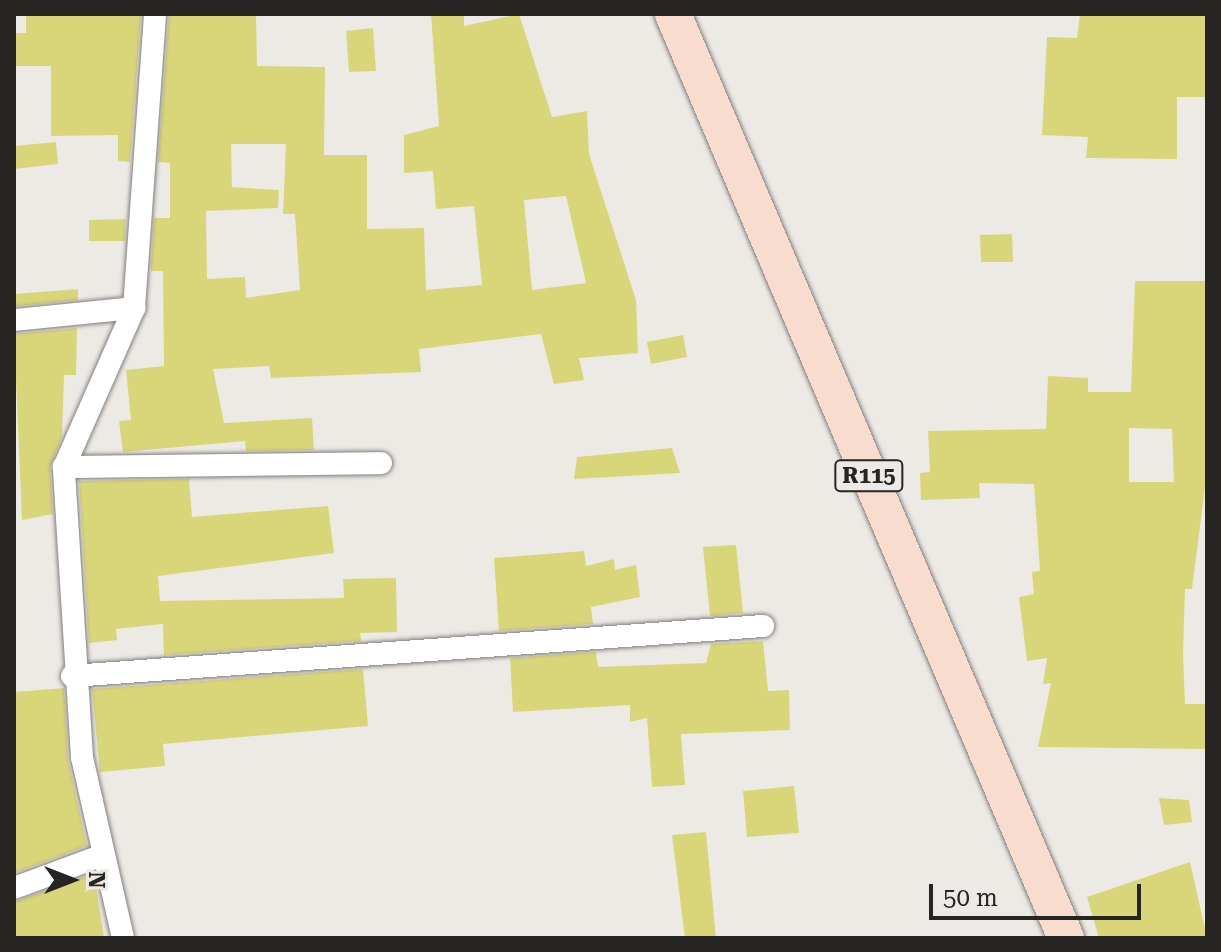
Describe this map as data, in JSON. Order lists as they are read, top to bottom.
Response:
{
  "streets": {
    "main road": ["R115"]
  },
  "scale_bar": "50 m",
  "north": "right"
}
